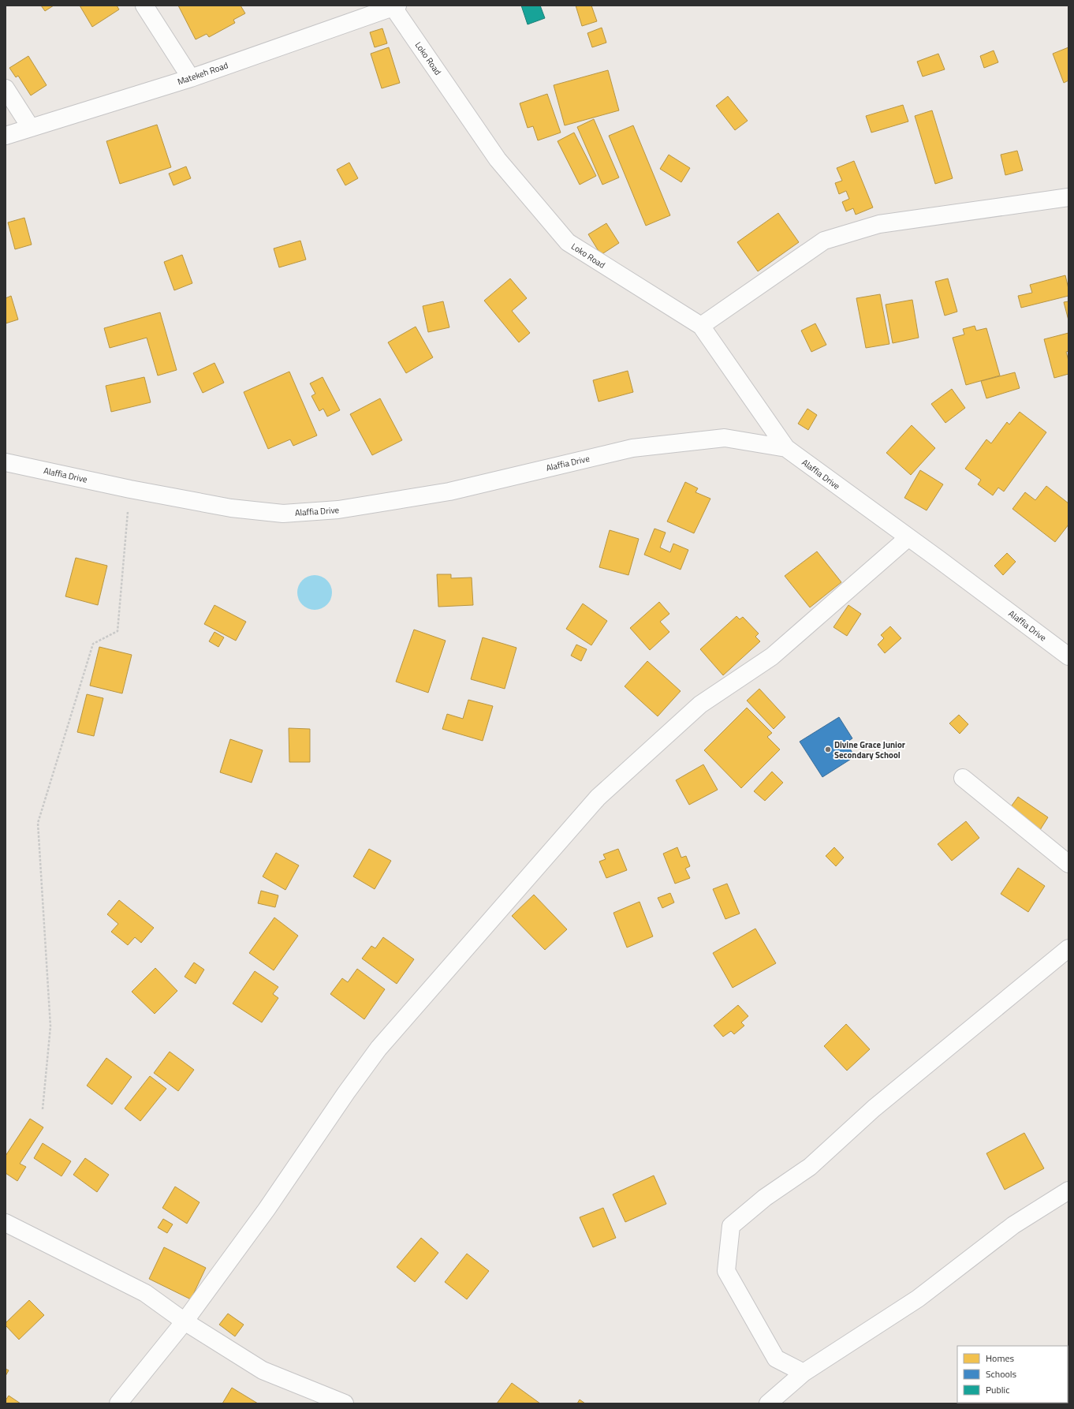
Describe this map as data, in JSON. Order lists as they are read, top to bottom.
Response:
{
  "streets": {
    "street": ["Loko Road", "Matekeh Road", "Alaffia Drive"]
  },
  "crossings": [
    ["Loko Road", "Matekeh Road"],
    ["Loko Road", "Alaffia Drive"]
  ],
  "places": ["Divine Grace Junior Secondary School"],
  "legend": ["Homes", "Schools", "Public"]
}
